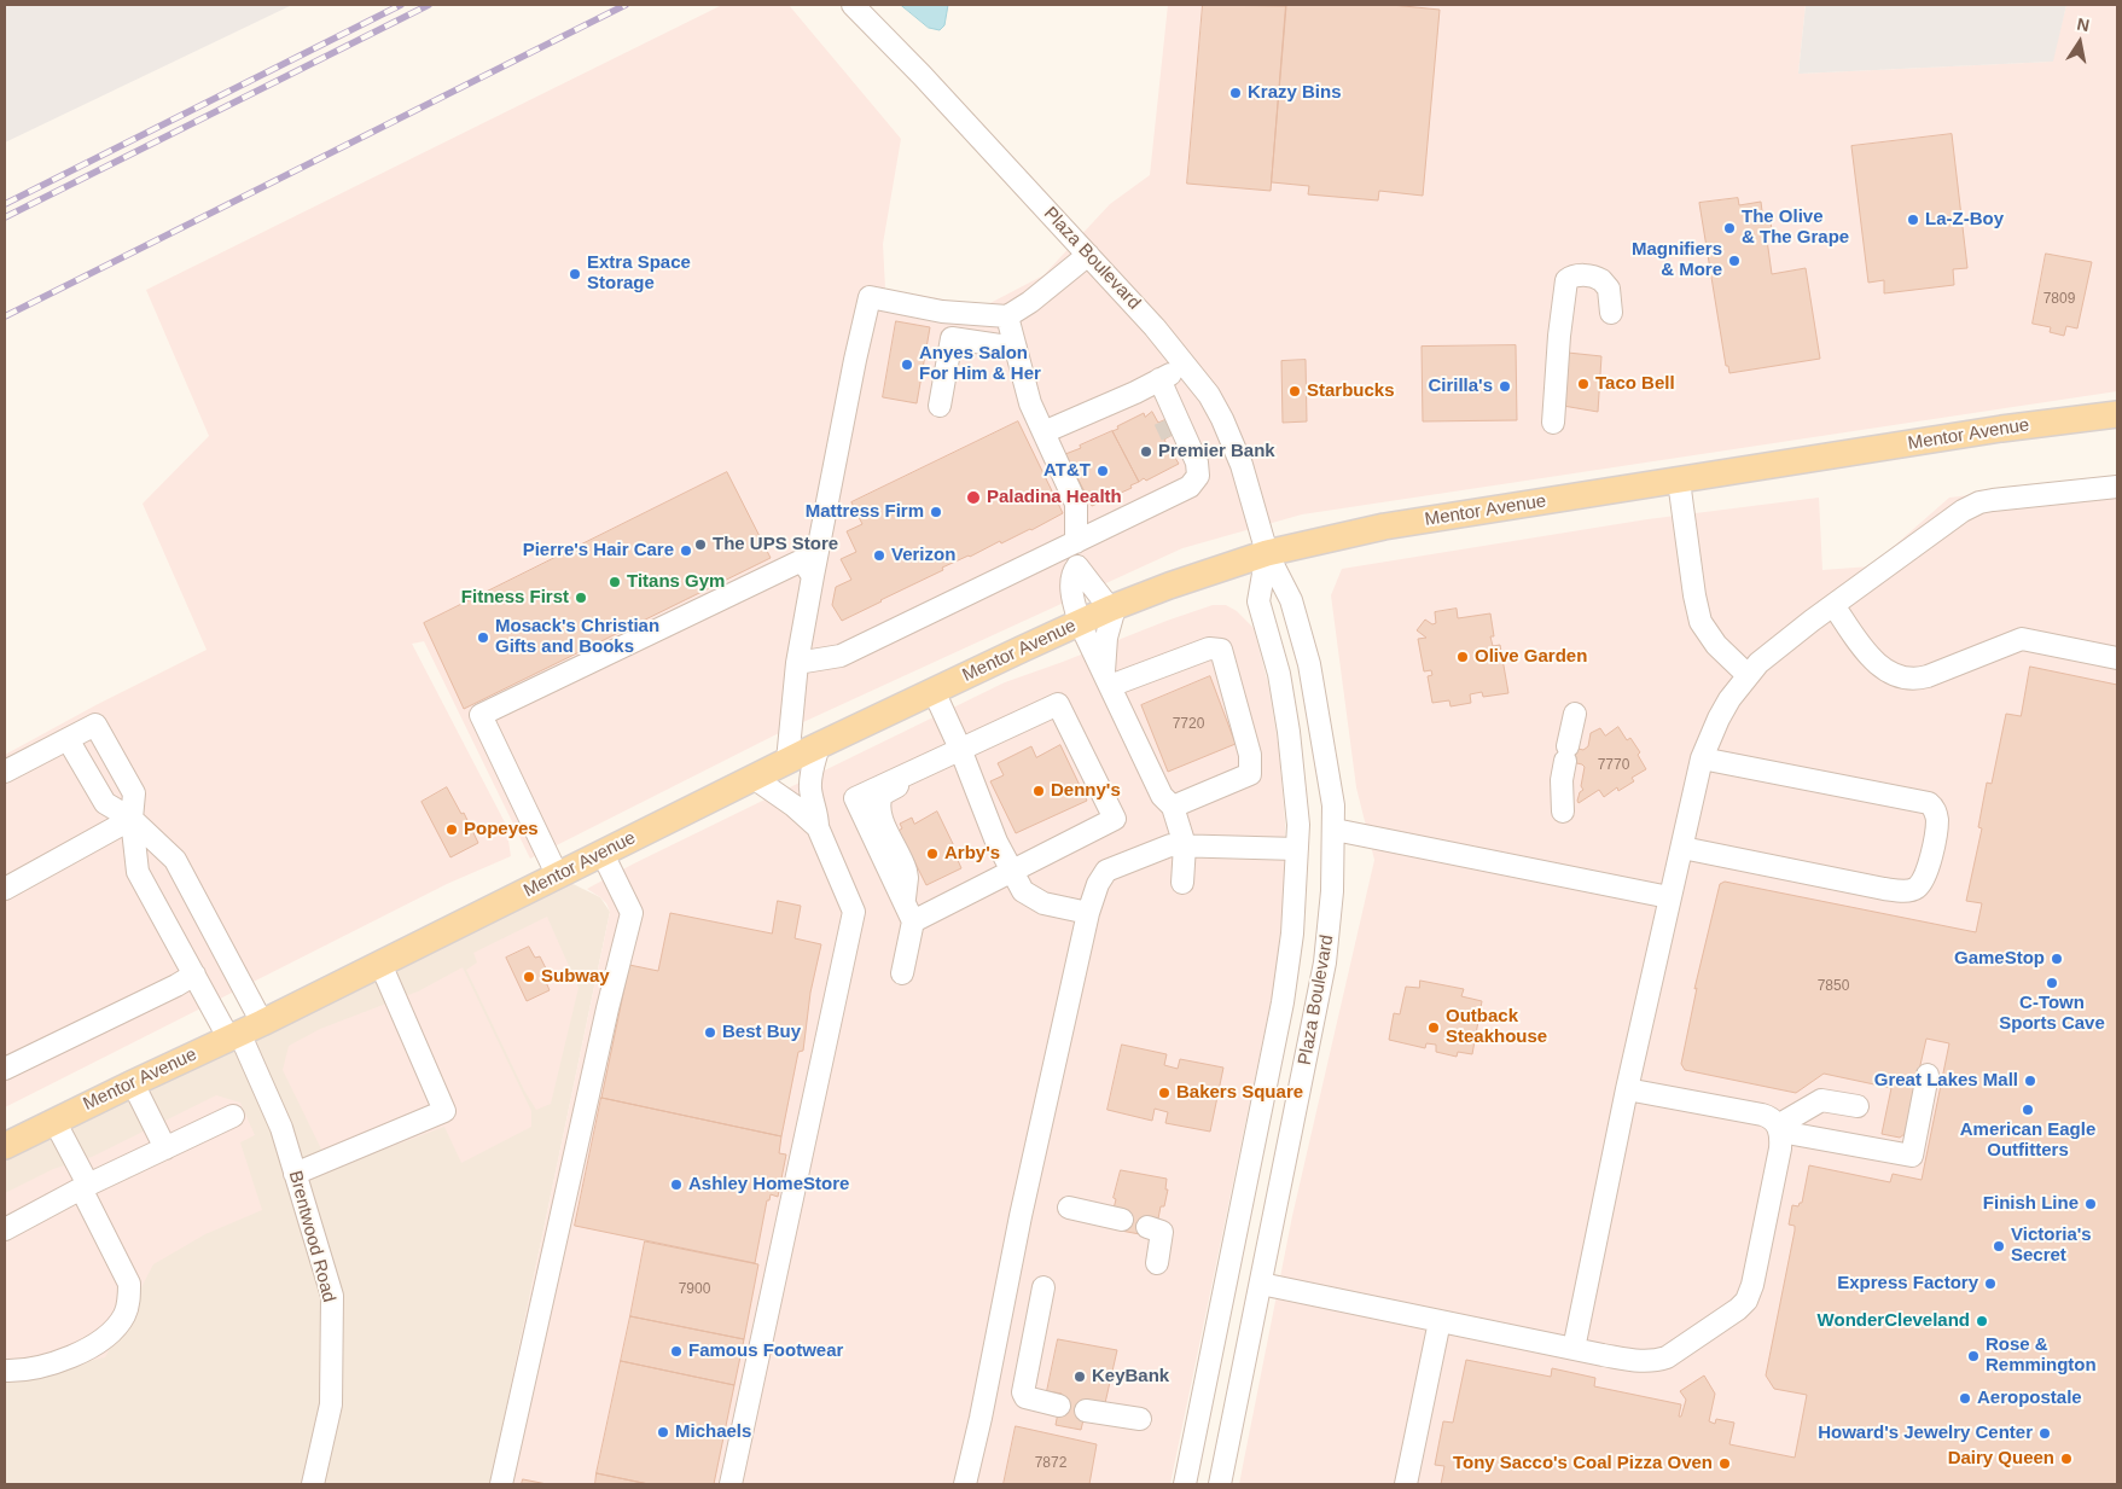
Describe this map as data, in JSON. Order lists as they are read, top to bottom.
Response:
{
  "streets": {
    "main road": ["Mentor Avenue"],
    "street": ["Plaza Boulevard", "Brentwood Road"]
  },
  "crossings": [
    ["Plaza Boulevard", "Mentor Avenue"],
    ["Mentor Avenue", "Brentwood Road"]
  ],
  "places": [
    "Krazy Bins",
    "La-Z-Boy",
    "The Olive & The Grape",
    "Magnifiers & More",
    "Extra Space Storage",
    "Anyes Salon For Him & Her",
    "Taco Bell",
    "Cirilla's",
    "Starbucks",
    "Premier Bank",
    "AT&T",
    "Paladina Health",
    "Mattress Firm",
    "The UPS Store",
    "Pierre's Hair Care",
    "Verizon",
    "Titans Gym",
    "Fitness First",
    "Mosack's Christian Gifts and Books",
    "Olive Garden",
    "Denny's",
    "Popeyes",
    "Arby's",
    "GameStop",
    "Subway",
    "C-Town Sports Cave",
    "Outback Steakhouse",
    "Best Buy",
    "Great Lakes Mall",
    "Bakers Square",
    "American Eagle Outfitters",
    "Ashley HomeStore",
    "Finish Line",
    "Victoria's Secret",
    "Express Factory",
    "WonderCleveland",
    "Famous Footwear",
    "Rose & Remmington",
    "KeyBank",
    "Aeropostale",
    "Michaels",
    "Howard's Jewelry Center",
    "Dairy Queen",
    "Tony Sacco's Coal Pizza Oven"
  ],
  "house_numbers": [
    "7809",
    "7720",
    "7770",
    "7850",
    "7900",
    "7872"
  ],
  "north": "top"
}
